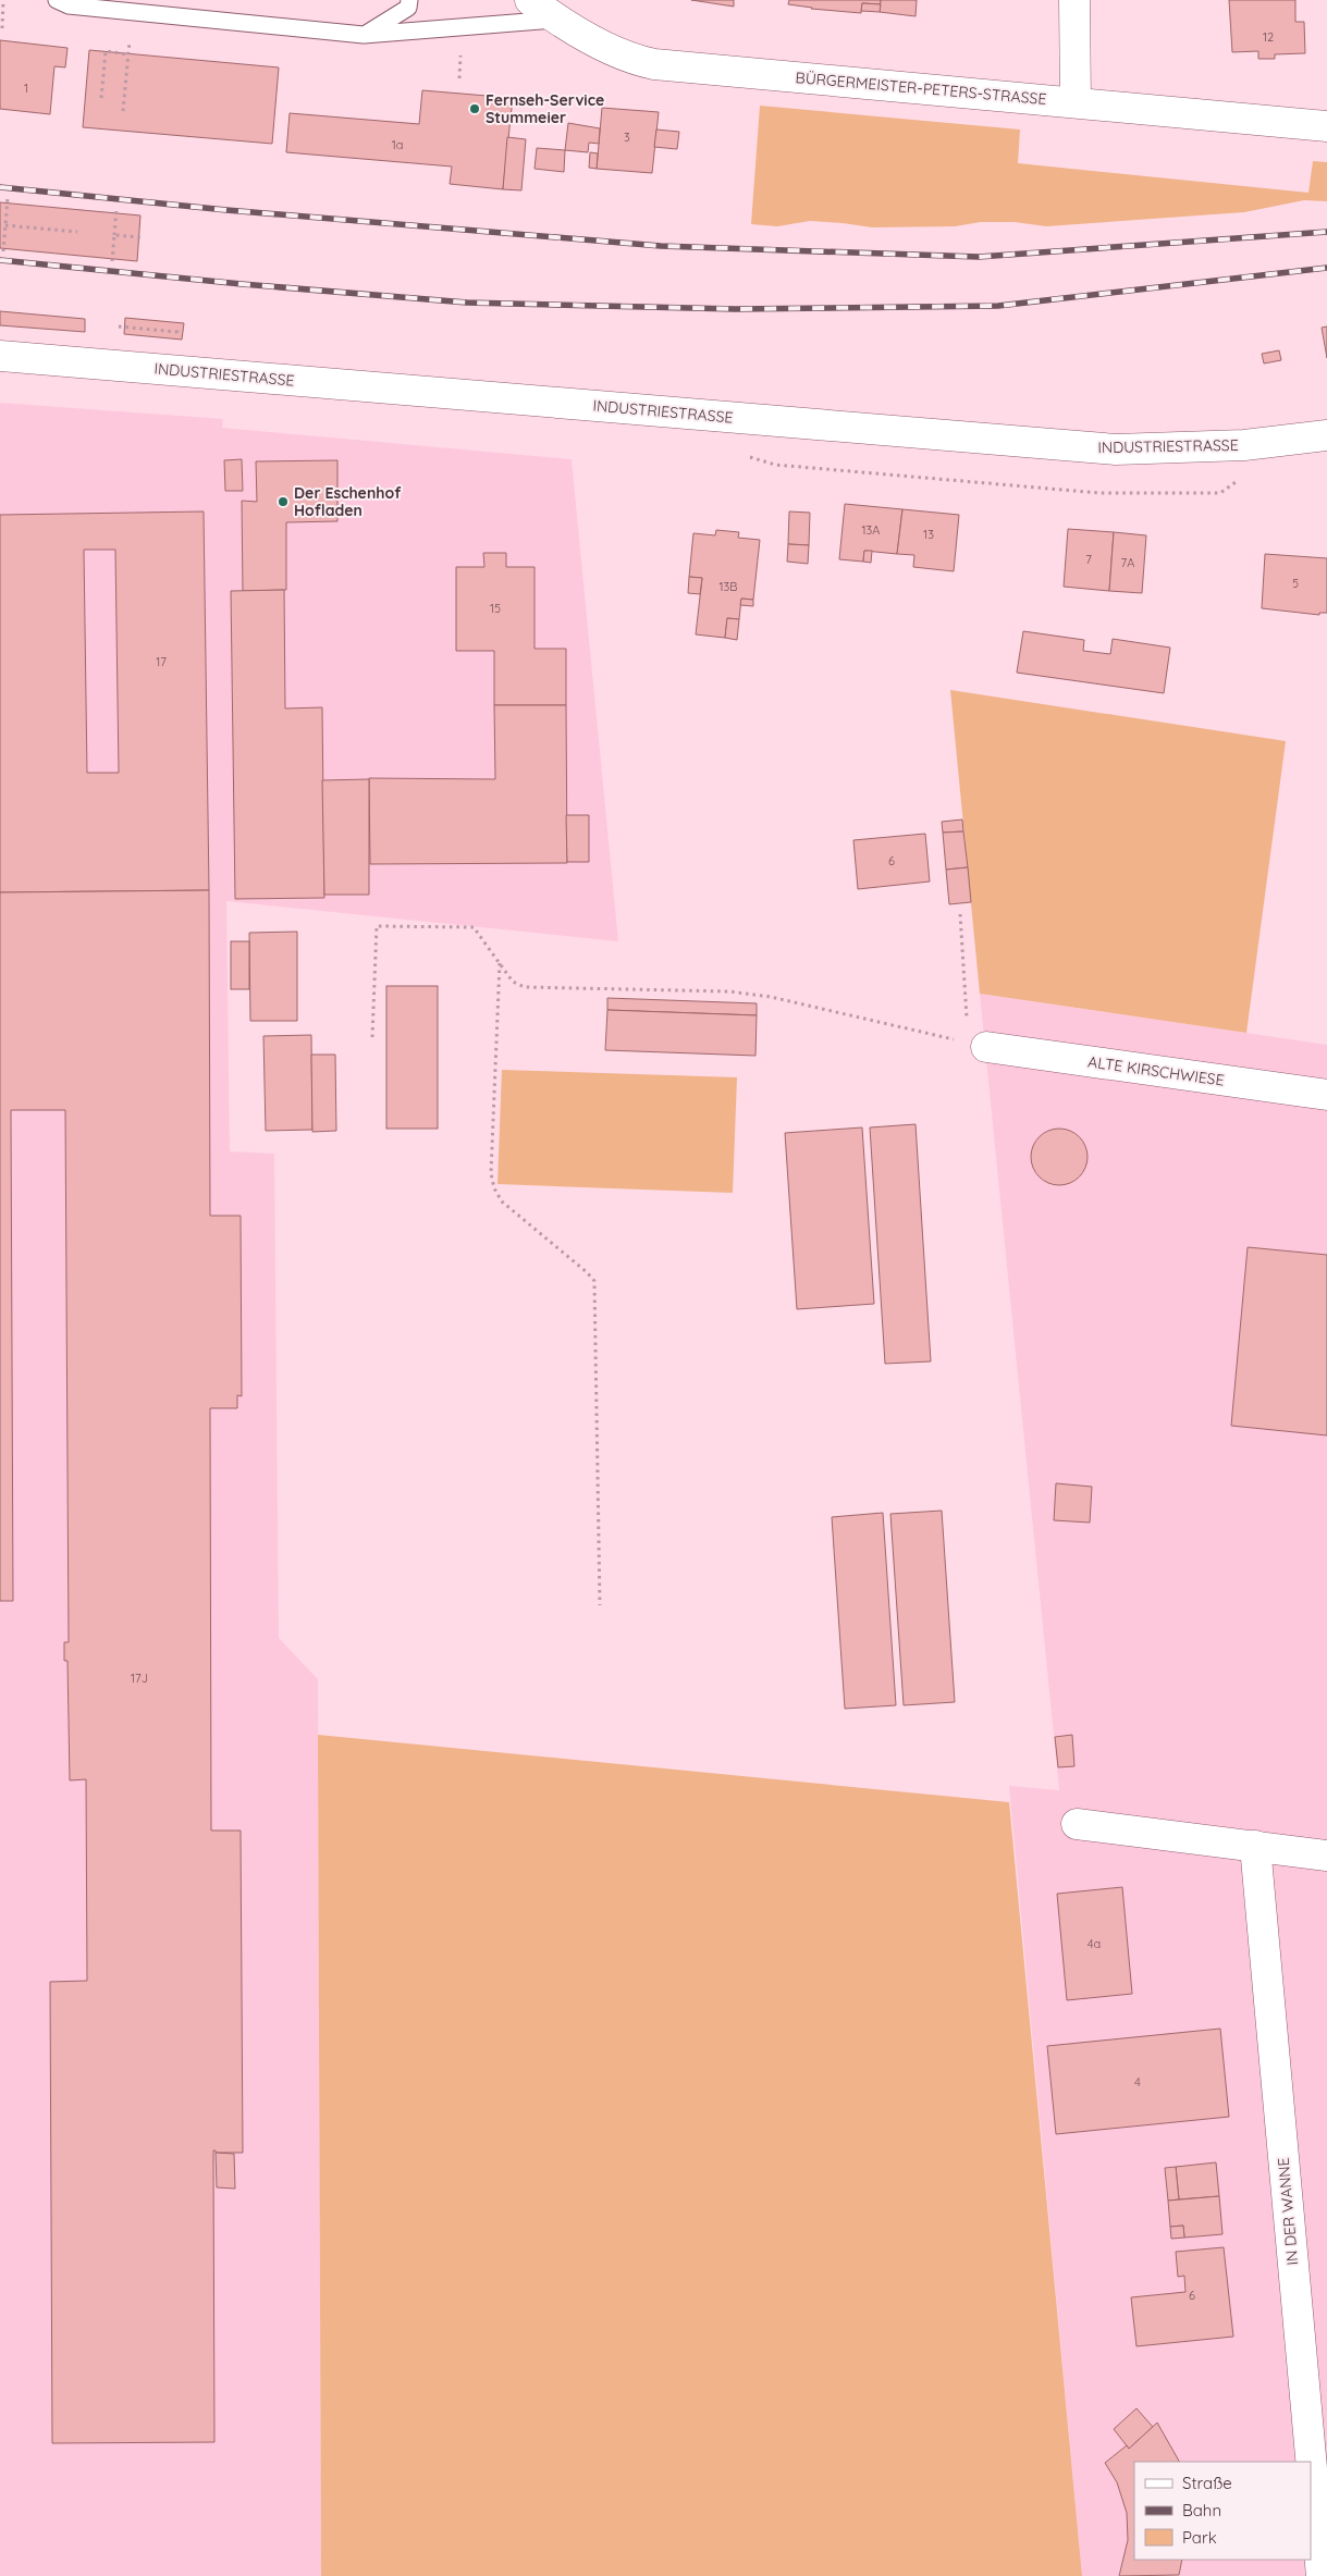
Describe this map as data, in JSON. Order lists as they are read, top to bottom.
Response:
{
  "streets": {
    "street": [
      "BÜRGERMEISTER-PETERS-STRASSE",
      "INDUSTRIESTRASSE",
      "ALTE KIRSCHWIESE",
      "IN DER WANNE"
    ]
  },
  "places": ["Fernseh-Service Stummeier", "Der Eschenhof Hofladen"],
  "house_numbers": [
    "12",
    "1",
    "3",
    "1a",
    "13A",
    "13",
    "7",
    "7A",
    "5",
    "13B",
    "15",
    "17",
    "6",
    "17J",
    "4a",
    "4",
    "6"
  ],
  "legend": ["Straße", "Bahn", "Park"]
}
